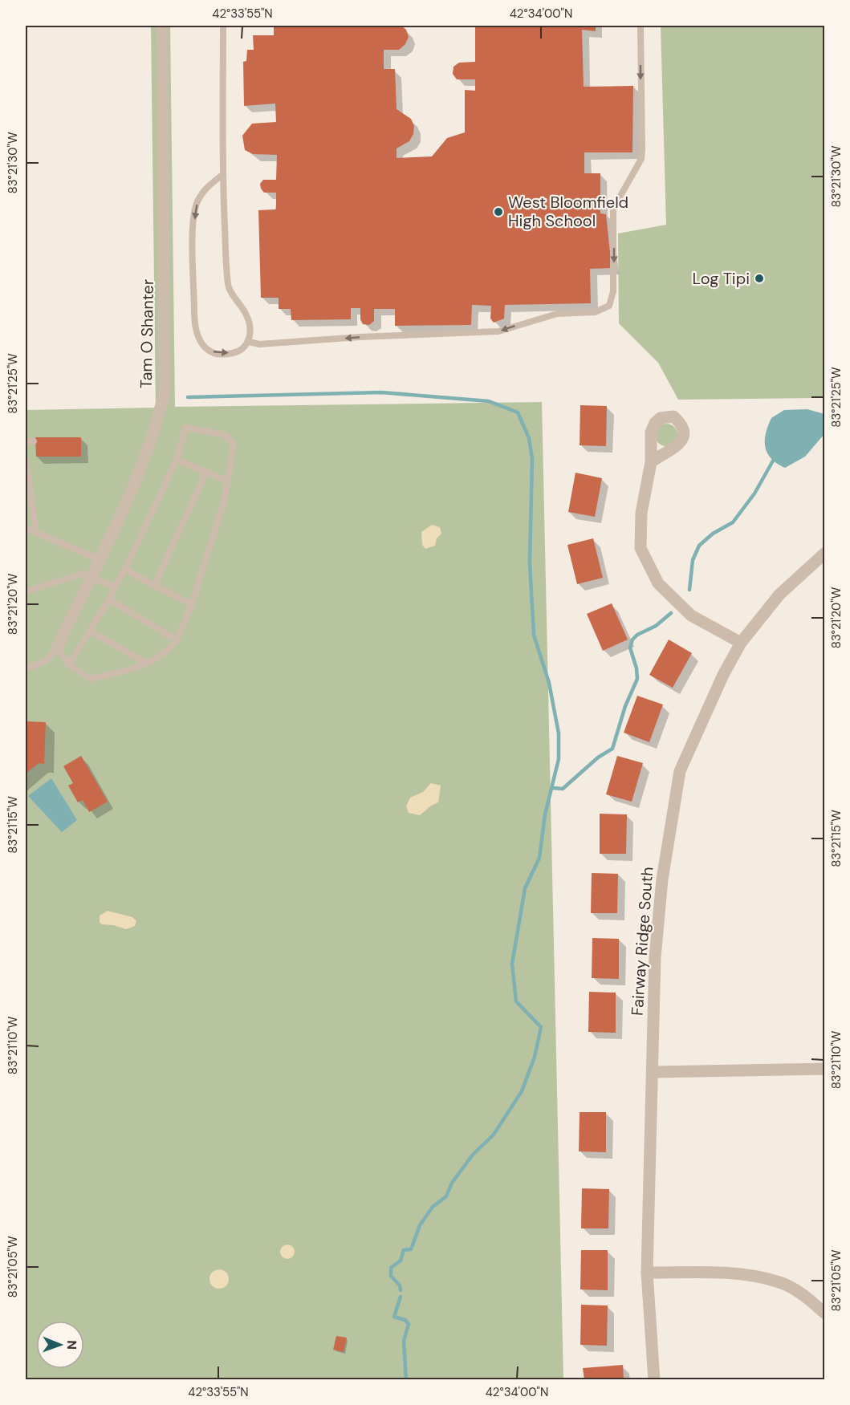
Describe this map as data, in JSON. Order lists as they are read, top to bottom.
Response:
{
  "streets": {
    "street": ["Tam O Shanter", "Fairway Ridge South"]
  },
  "places": ["West Bloomfield High School", "Log Tipi"],
  "north": "right",
  "coordinates": [
    "42°33'55\"N",
    "42°34'00\"N",
    "83°21'30\"W",
    "83°21'25\"W",
    "83°21'20\"W",
    "83°21'15\"W",
    "83°21'10\"W",
    "83°21'05\"W"
  ]
}
